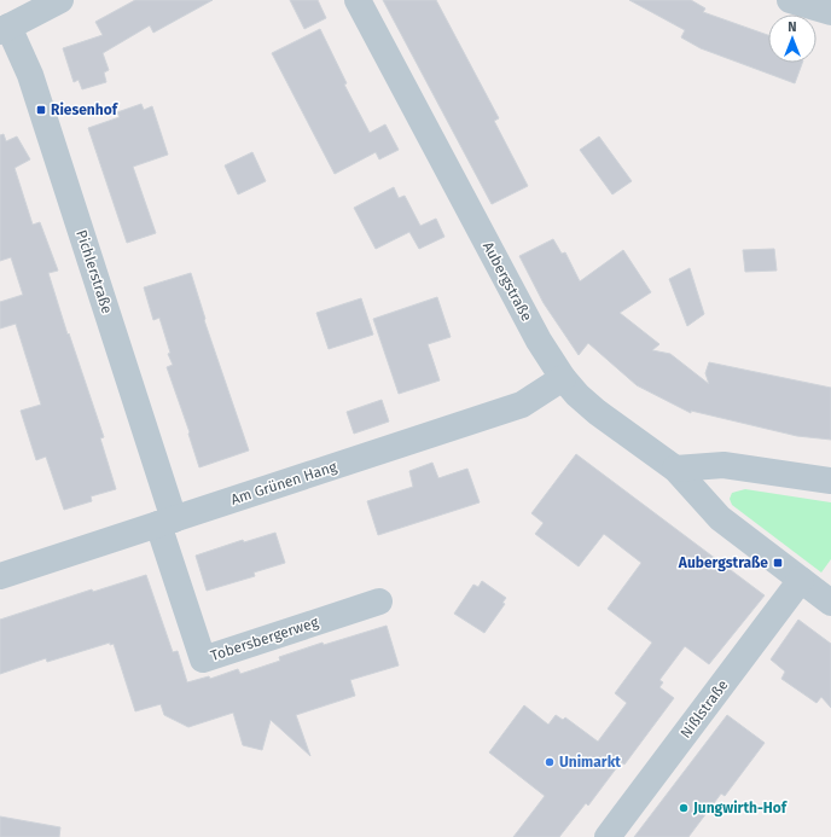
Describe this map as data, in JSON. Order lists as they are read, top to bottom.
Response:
{
  "streets": {
    "street": [
      "Pichlerstraße",
      "Aubergstraße",
      "Am Grünen Hang",
      "Tobersbergerweg",
      "Nißlstraße"
    ]
  },
  "crossings": [
    ["Pichlerstraße", "Am Grünen Hang"],
    ["Pichlerstraße", "Tobersbergerweg"],
    ["Aubergstraße", "Am Grünen Hang"],
    ["Aubergstraße", "Nißlstraße"],
    ["Am Grünen Hang", "Tobersbergerweg"]
  ],
  "places": {
    "transit": ["Riesenhof", "Aubergstraße"],
    "other": ["Unimarkt", "Jungwirth-Hof"]
  },
  "north": "top"
}
